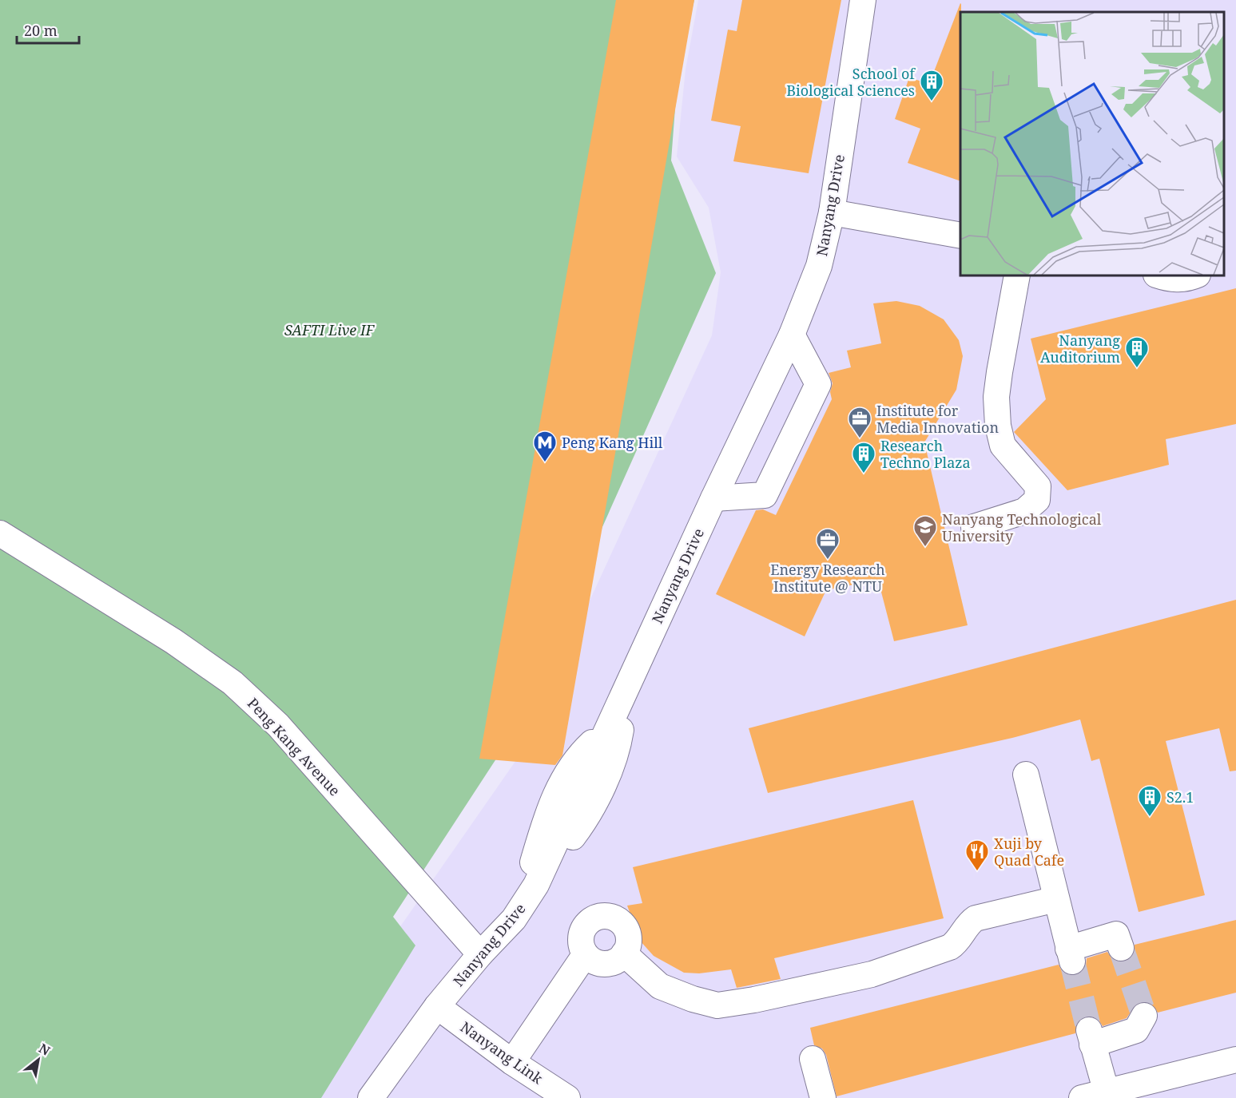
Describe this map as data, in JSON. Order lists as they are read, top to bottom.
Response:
{
  "streets": {
    "street": ["Nanyang Drive", "Peng Kang Avenue", "Nanyang Link"]
  },
  "crossings": [
    ["Nanyang Drive", "Peng Kang Avenue"],
    ["Nanyang Drive", "Nanyang Link"]
  ],
  "parks": ["SAFTI Live IF"],
  "places": {
    "building": [
      "School of Biological Sciences",
      "Nanyang Auditorium",
      "Research Techno Plaza",
      "S2.1"
    ],
    "office": ["Institute for Media Innovation", "Energy Research Institute @ NTU"],
    "metro station": ["Peng Kang Hill"],
    "school or university": ["Nanyang Technological University"],
    "restaurant": ["Xuji by Quad Cafe"]
  },
  "scale_bar": "20 m",
  "north": "top right"
}
